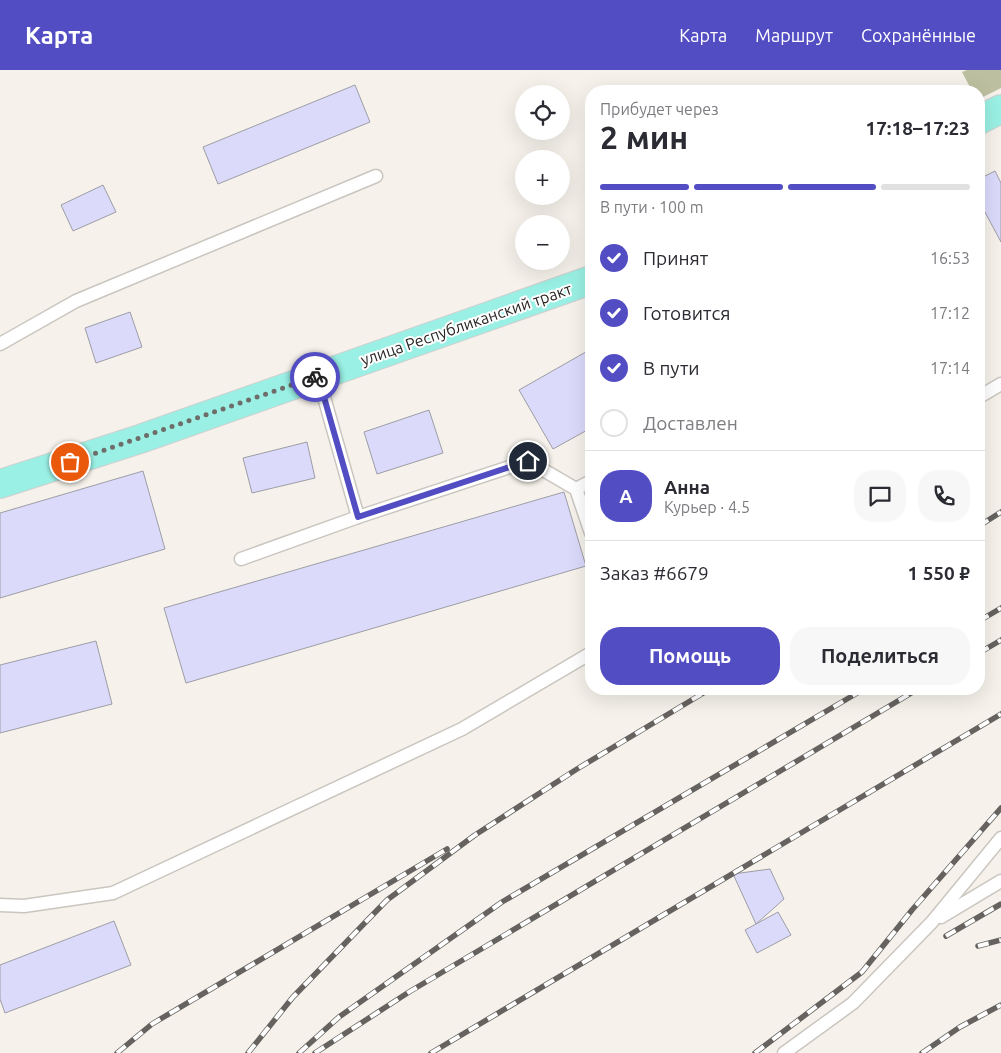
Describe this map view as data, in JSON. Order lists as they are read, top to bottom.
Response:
{
  "streets": {
    "main road": ["улица Республиканский тракт"]
  },
  "page": {
    "header": "Карта",
    "nav": ["Карта", "Маршрут", "Сохранённые"],
    "map_buttons": ["+", "−"],
    "heading": ["2 мин", "Прибудет через", "17:18–17:23"],
    "panel": [
      "Анна",
      "Курьер · 4.5",
      "Заказ #6679",
      "1 550 ₽"
    ],
    "bar": "В пути · 100 m",
    "list": [
      ["Принят", "16:53"],
      ["Готовится", "17:12"],
      ["В пути", "17:14"],
      "Доставлен"
    ],
    "round": "А",
    "buttons": ["Помощь", "Поделиться"]
  }
}
